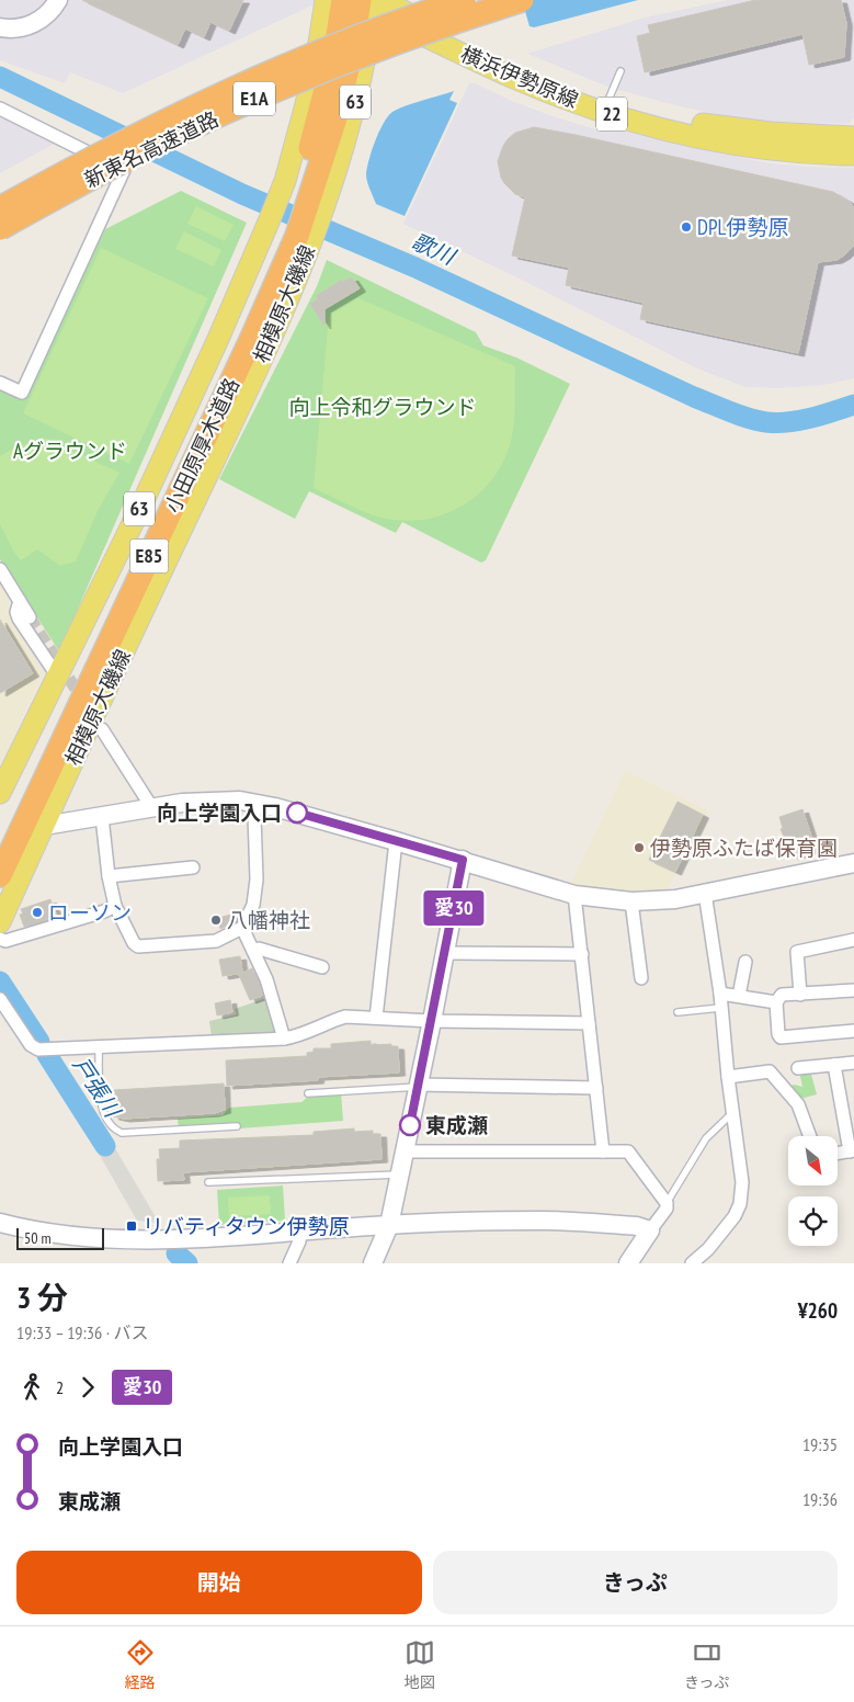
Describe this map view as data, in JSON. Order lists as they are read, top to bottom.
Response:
{
  "streets": {
    "highway": [
      "E1A",
      "新東名高速道路",
      "小田原厚木道路",
      "E85"
    ],
    "main road": [
      "横浜伊勢原線",
      "63",
      "22",
      "相模原大磯線"
    ]
  },
  "crossings": [
    ["横浜伊勢原線", "相模原大磯線"],
    ["相模原大磯線", "小田原厚木道路"]
  ],
  "water": ["歌川", "戸張川"],
  "parks": ["向上令和グラウンド", "Aグラウンド"],
  "places": {
    "other": [
      "DPL伊勢原",
      "向上学園入口",
      "伊勢原ふたば保育園",
      "ローソン",
      "八幡神社",
      "東成瀬"
    ],
    "transit": ["リバティタウン伊勢原"]
  },
  "lines": ["bus line 愛30"],
  "scale_bar": "50 m",
  "north": "bottom right",
  "page": {
    "on_map": "愛30",
    "scale": "50 m",
    "heading": ["3 分", "19:33 – 19:36 · バス", "¥260"],
    "legs": ["2", "愛30"],
    "list": [
      {
        "name": "向上学園入口",
        "value": "19:35"
      },
      {
        "name": "東成瀬",
        "value": "19:36"
      }
    ],
    "buttons": ["開始", "きっぷ"],
    "tabs": ["経路", "地図", "きっぷ"]
  }
}
